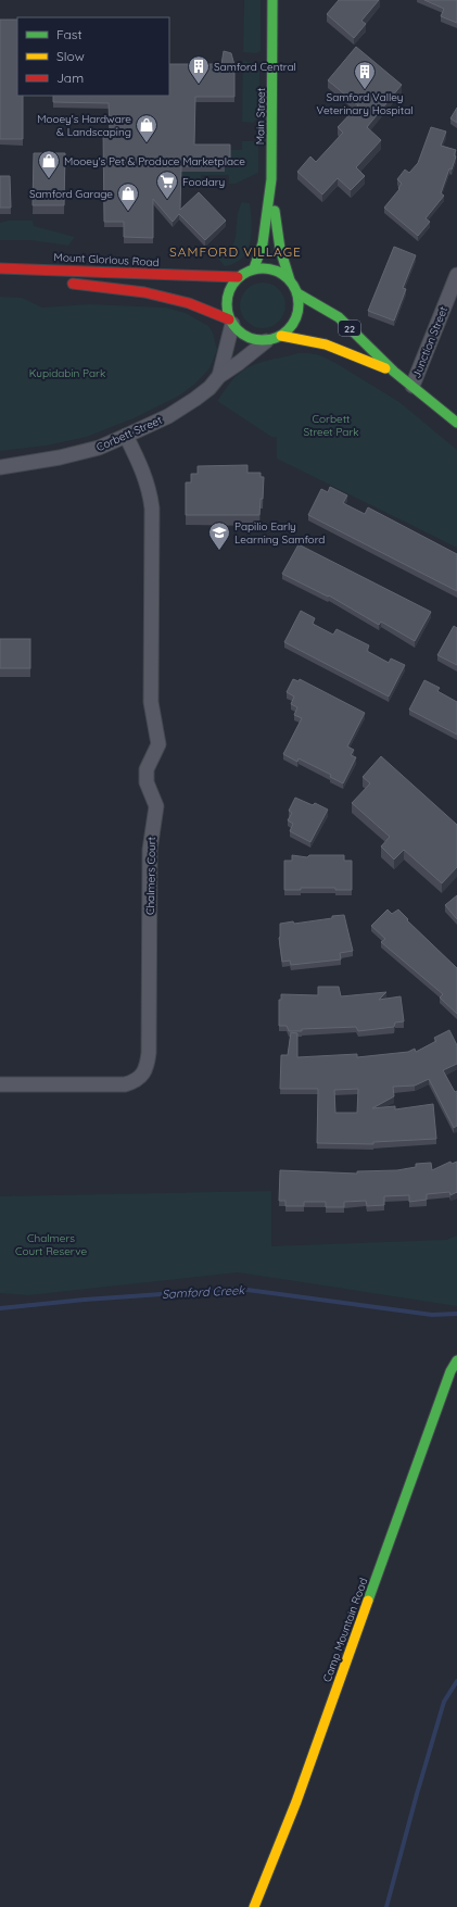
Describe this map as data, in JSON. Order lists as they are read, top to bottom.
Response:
{
  "streets": {
    "main road": [
      "Main Street",
      "Mount Glorious Road",
      "22",
      "Camp Mountain Road"
    ],
    "street": ["Junction Street", "Corbett Street", "Chalmers Court"]
  },
  "crossings": [
    ["Main Street", "Mount Glorious Road"],
    ["Main Street", "22"],
    ["Main Street", "Corbett Street"],
    ["Mount Glorious Road", "22"],
    ["Mount Glorious Road", "Corbett Street"],
    ["22", "Junction Street"],
    ["22", "Corbett Street"],
    ["Corbett Street", "Chalmers Court"]
  ],
  "districts": ["SAMFORD VILLAGE"],
  "water": ["Samford Creek"],
  "parks": ["Kupidabin Park", "Corbett Street Park", "Chalmers Court Reserve"],
  "places": {
    "building": ["Samford Central", "Samford Valley Veterinary Hospital"],
    "shop": ["Mooey's Hardware & Landscaping", "Mooey's Pet & Produce Marketplace", "Samford Garage"],
    "supermarket": ["Foodary"],
    "school or university": ["Papilio Early Learning Samford"]
  },
  "legend": ["Fast", "Slow", "Jam"]
}
